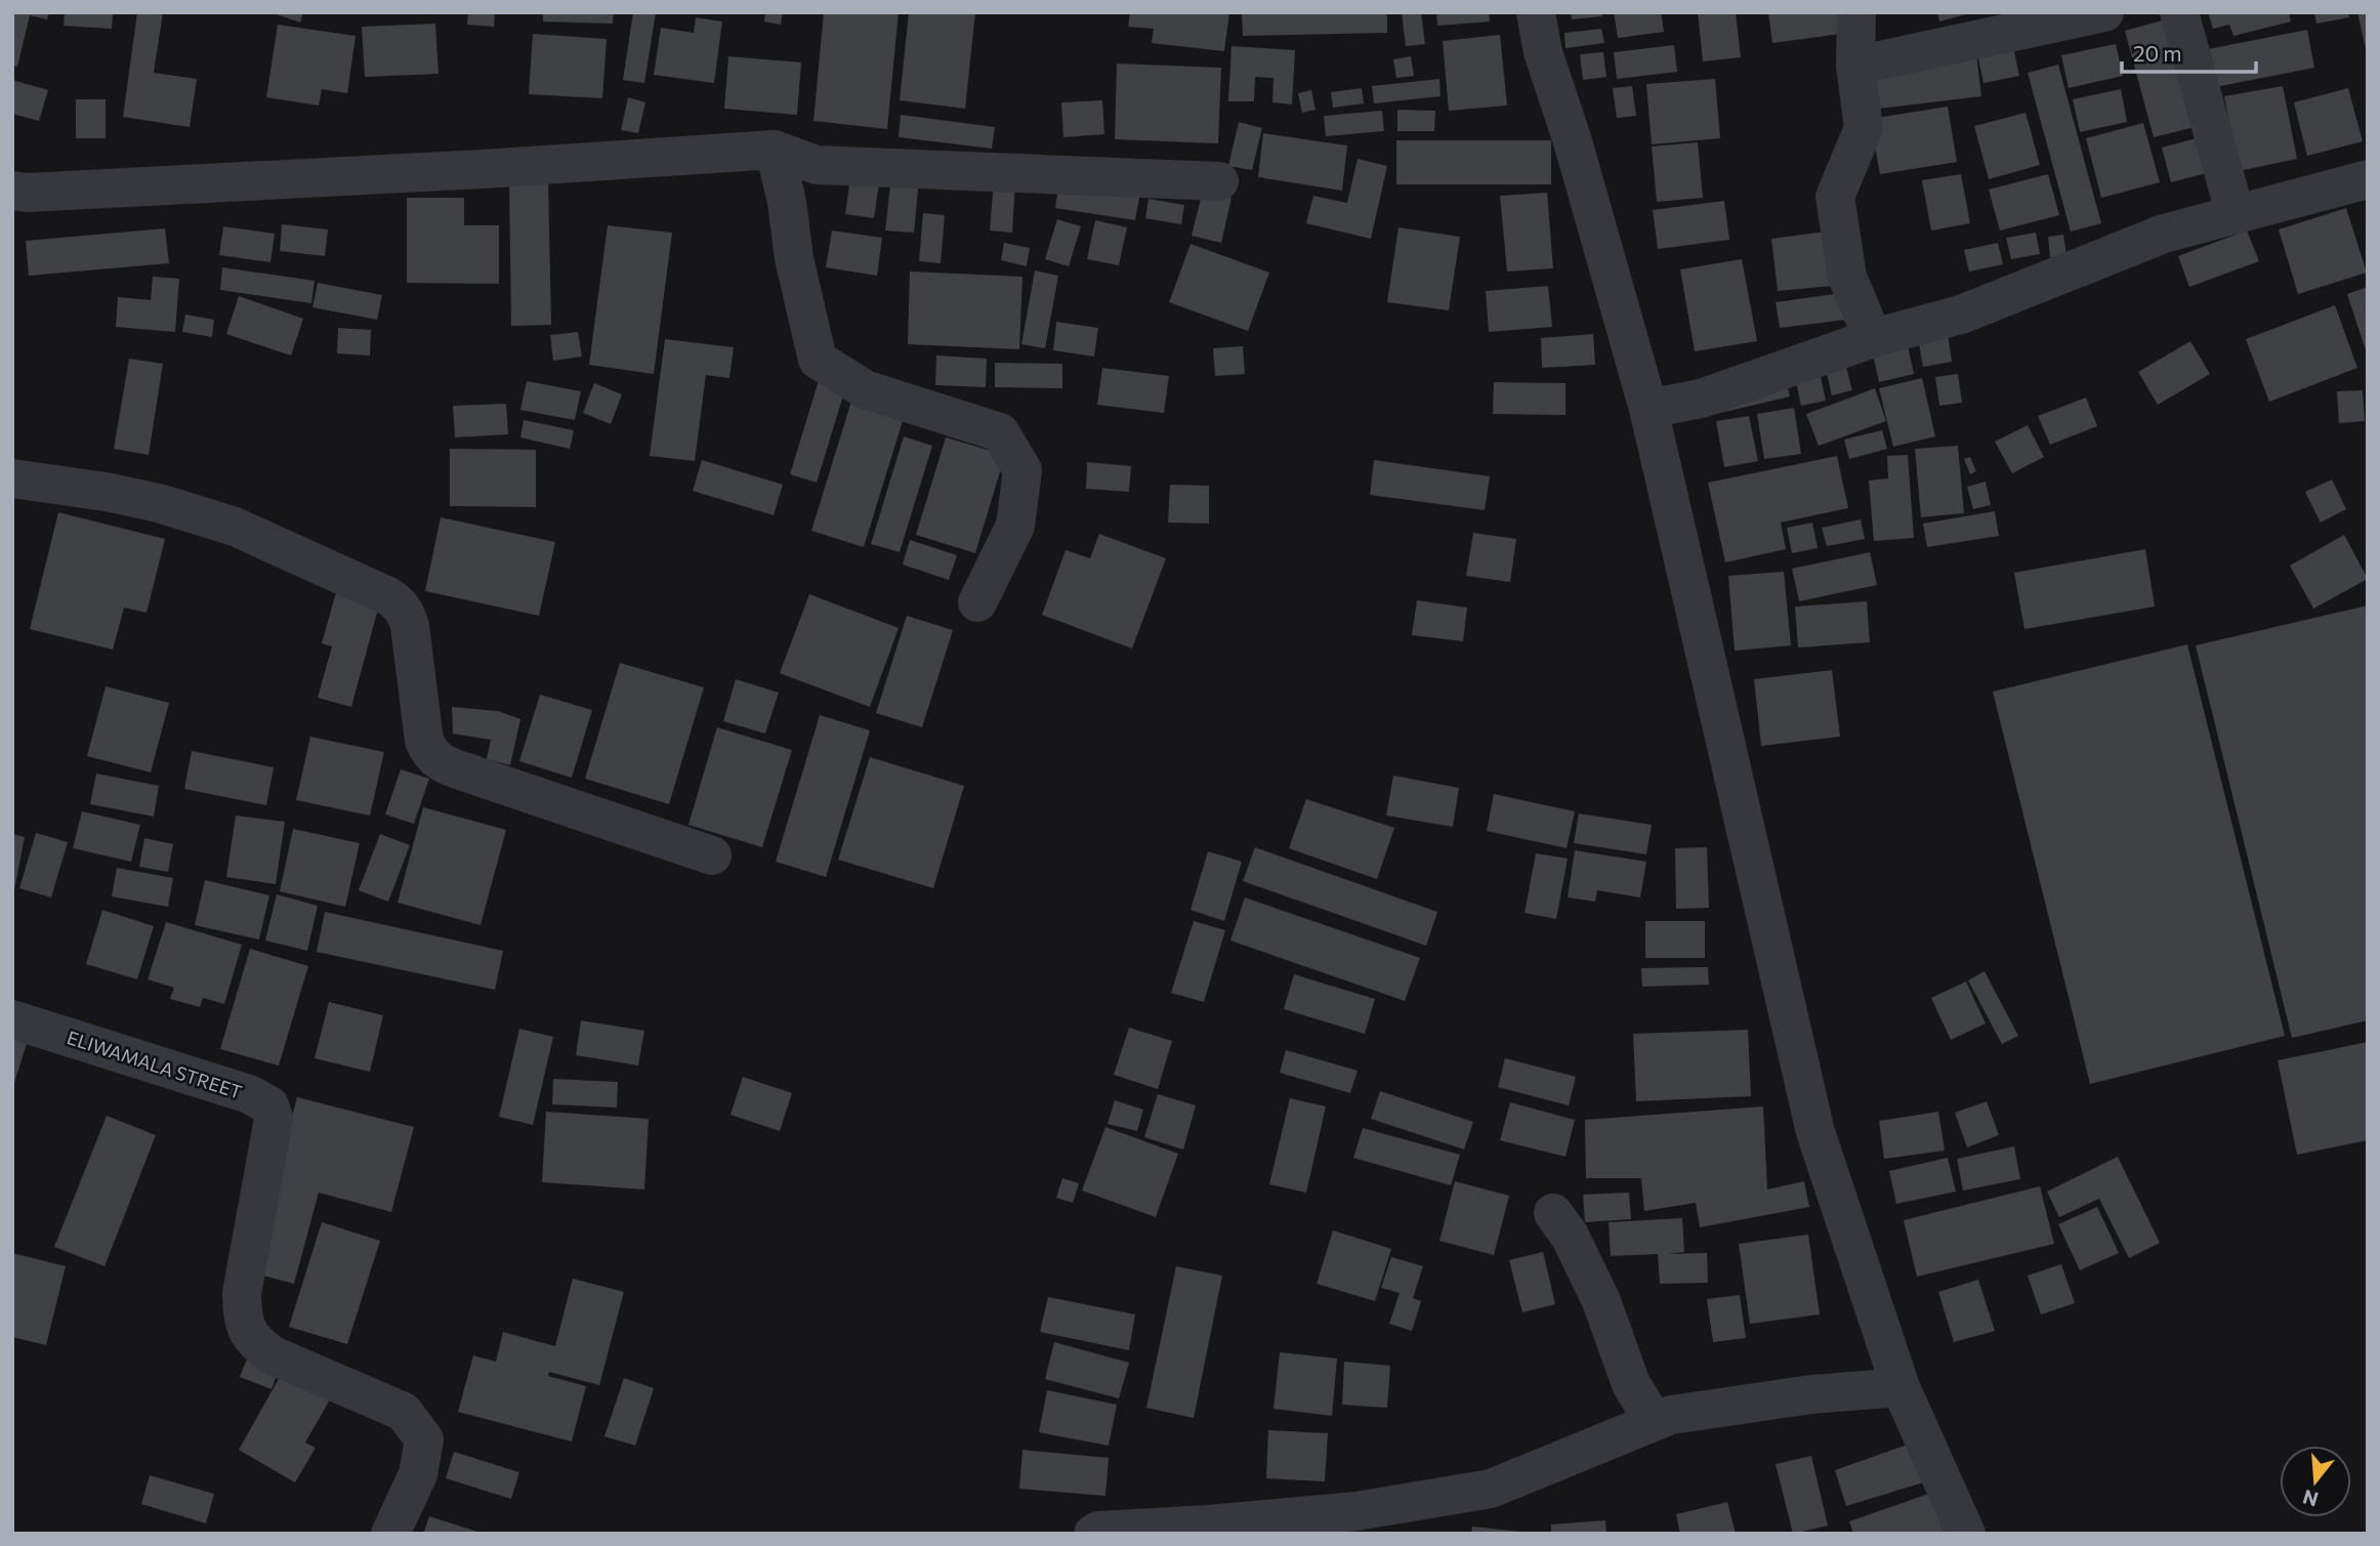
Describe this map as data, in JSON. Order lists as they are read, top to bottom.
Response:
{
  "streets": {
    "street": ["ELIWAMALA STREET"]
  },
  "scale_bar": "20 m",
  "north": "bottom"
}
